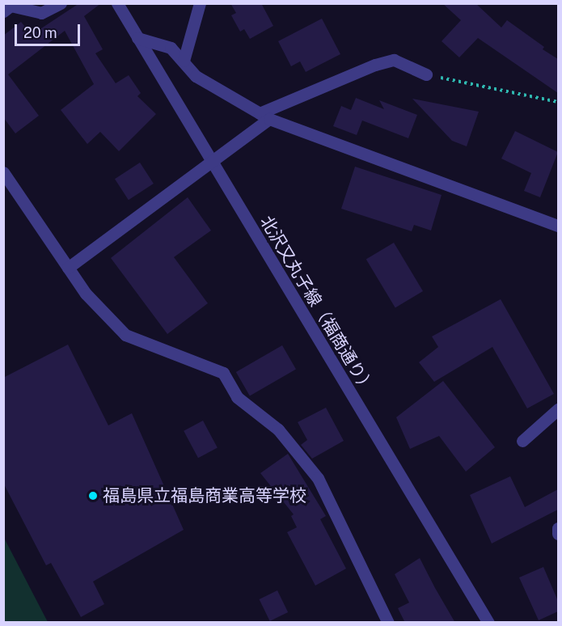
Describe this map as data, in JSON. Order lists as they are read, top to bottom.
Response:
{
  "streets": {
    "street": ["北沢又丸子線（福商通り）"]
  },
  "places": ["福島県立福島商業高等学校"],
  "scale_bar": "20 m"
}
